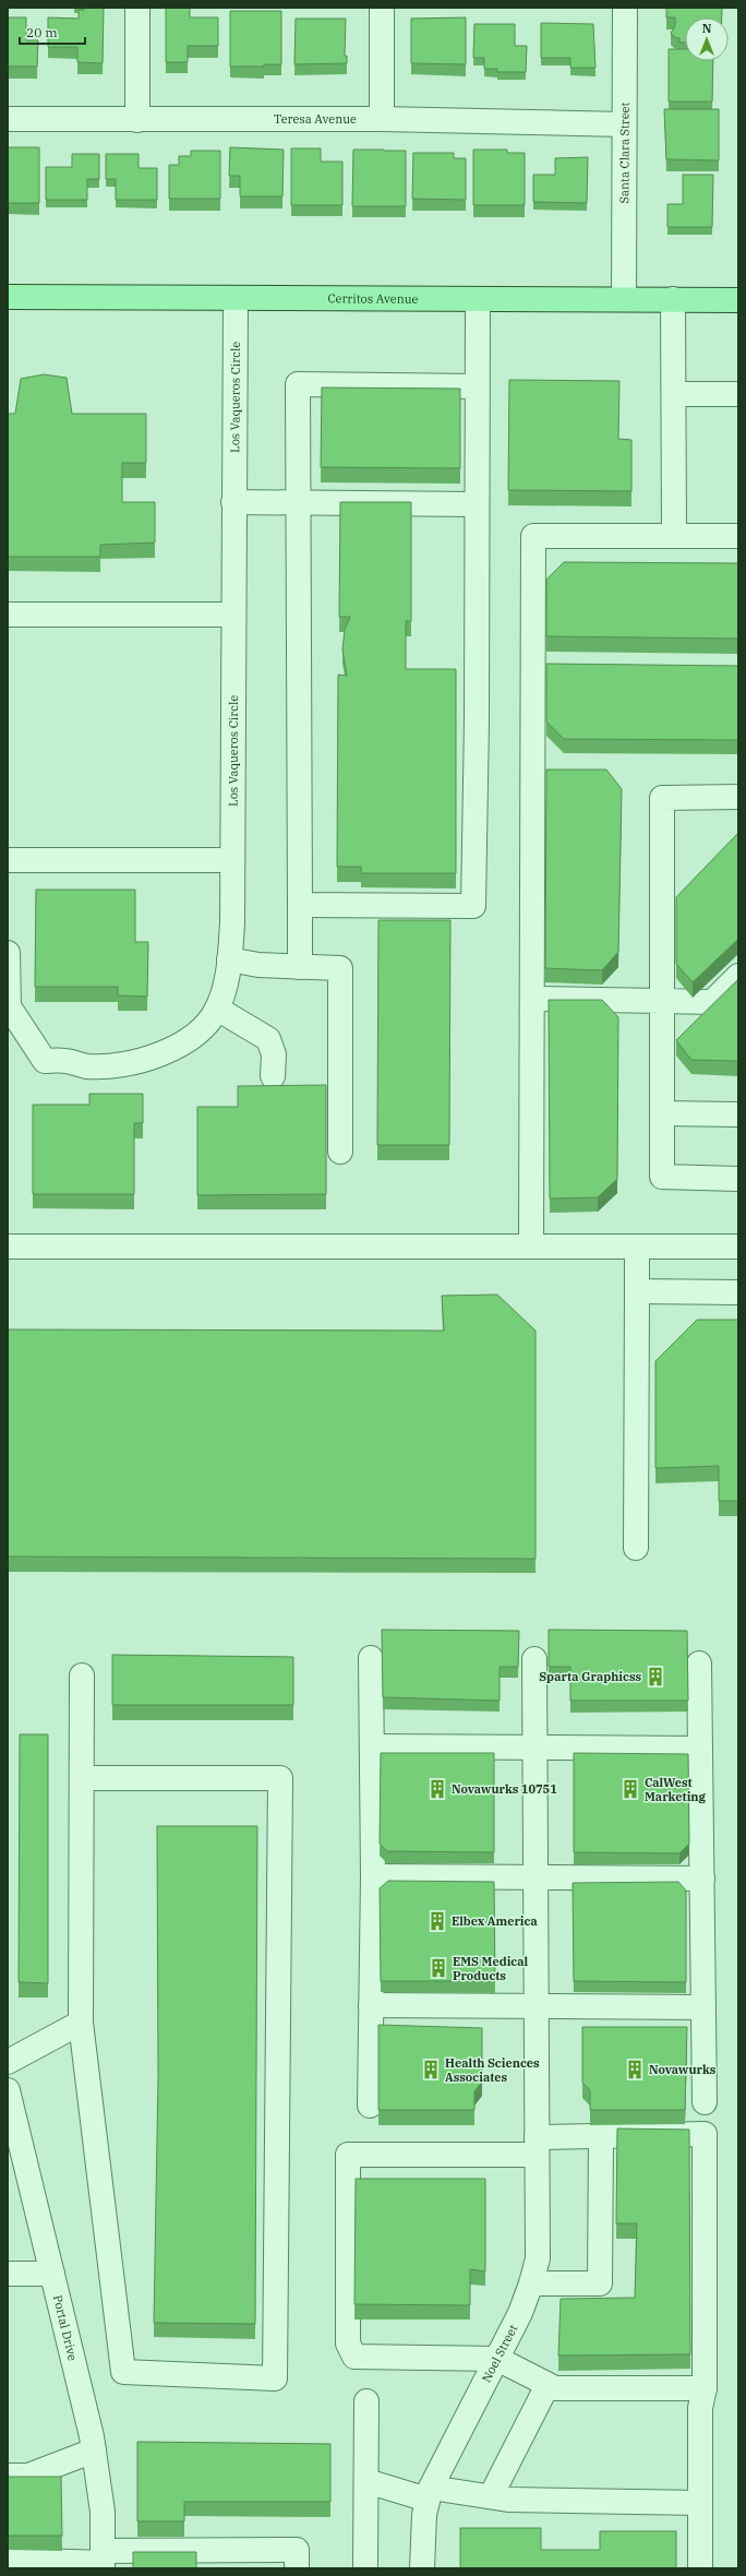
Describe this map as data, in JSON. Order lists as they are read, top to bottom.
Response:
{
  "streets": {
    "main road": ["Cerritos Avenue"],
    "street": [
      "Teresa Avenue",
      "Santa Clara Street",
      "Los Vaqueros Circle",
      "Portal Drive",
      "Noel Street"
    ]
  },
  "crossings": [
    ["Teresa Avenue", "Santa Clara Street"],
    ["Santa Clara Street", "Cerritos Avenue"],
    ["Cerritos Avenue", "Los Vaqueros Circle"]
  ],
  "places": {
    "building": [
      "Sparta Graphicss",
      "Novawurks 10751",
      "CalWest Marketing",
      "Elbex America",
      "EMS Medical Products",
      "Health Sciences Associates",
      "Novawurks"
    ]
  },
  "scale_bar": "20 m",
  "north": "top"
}
